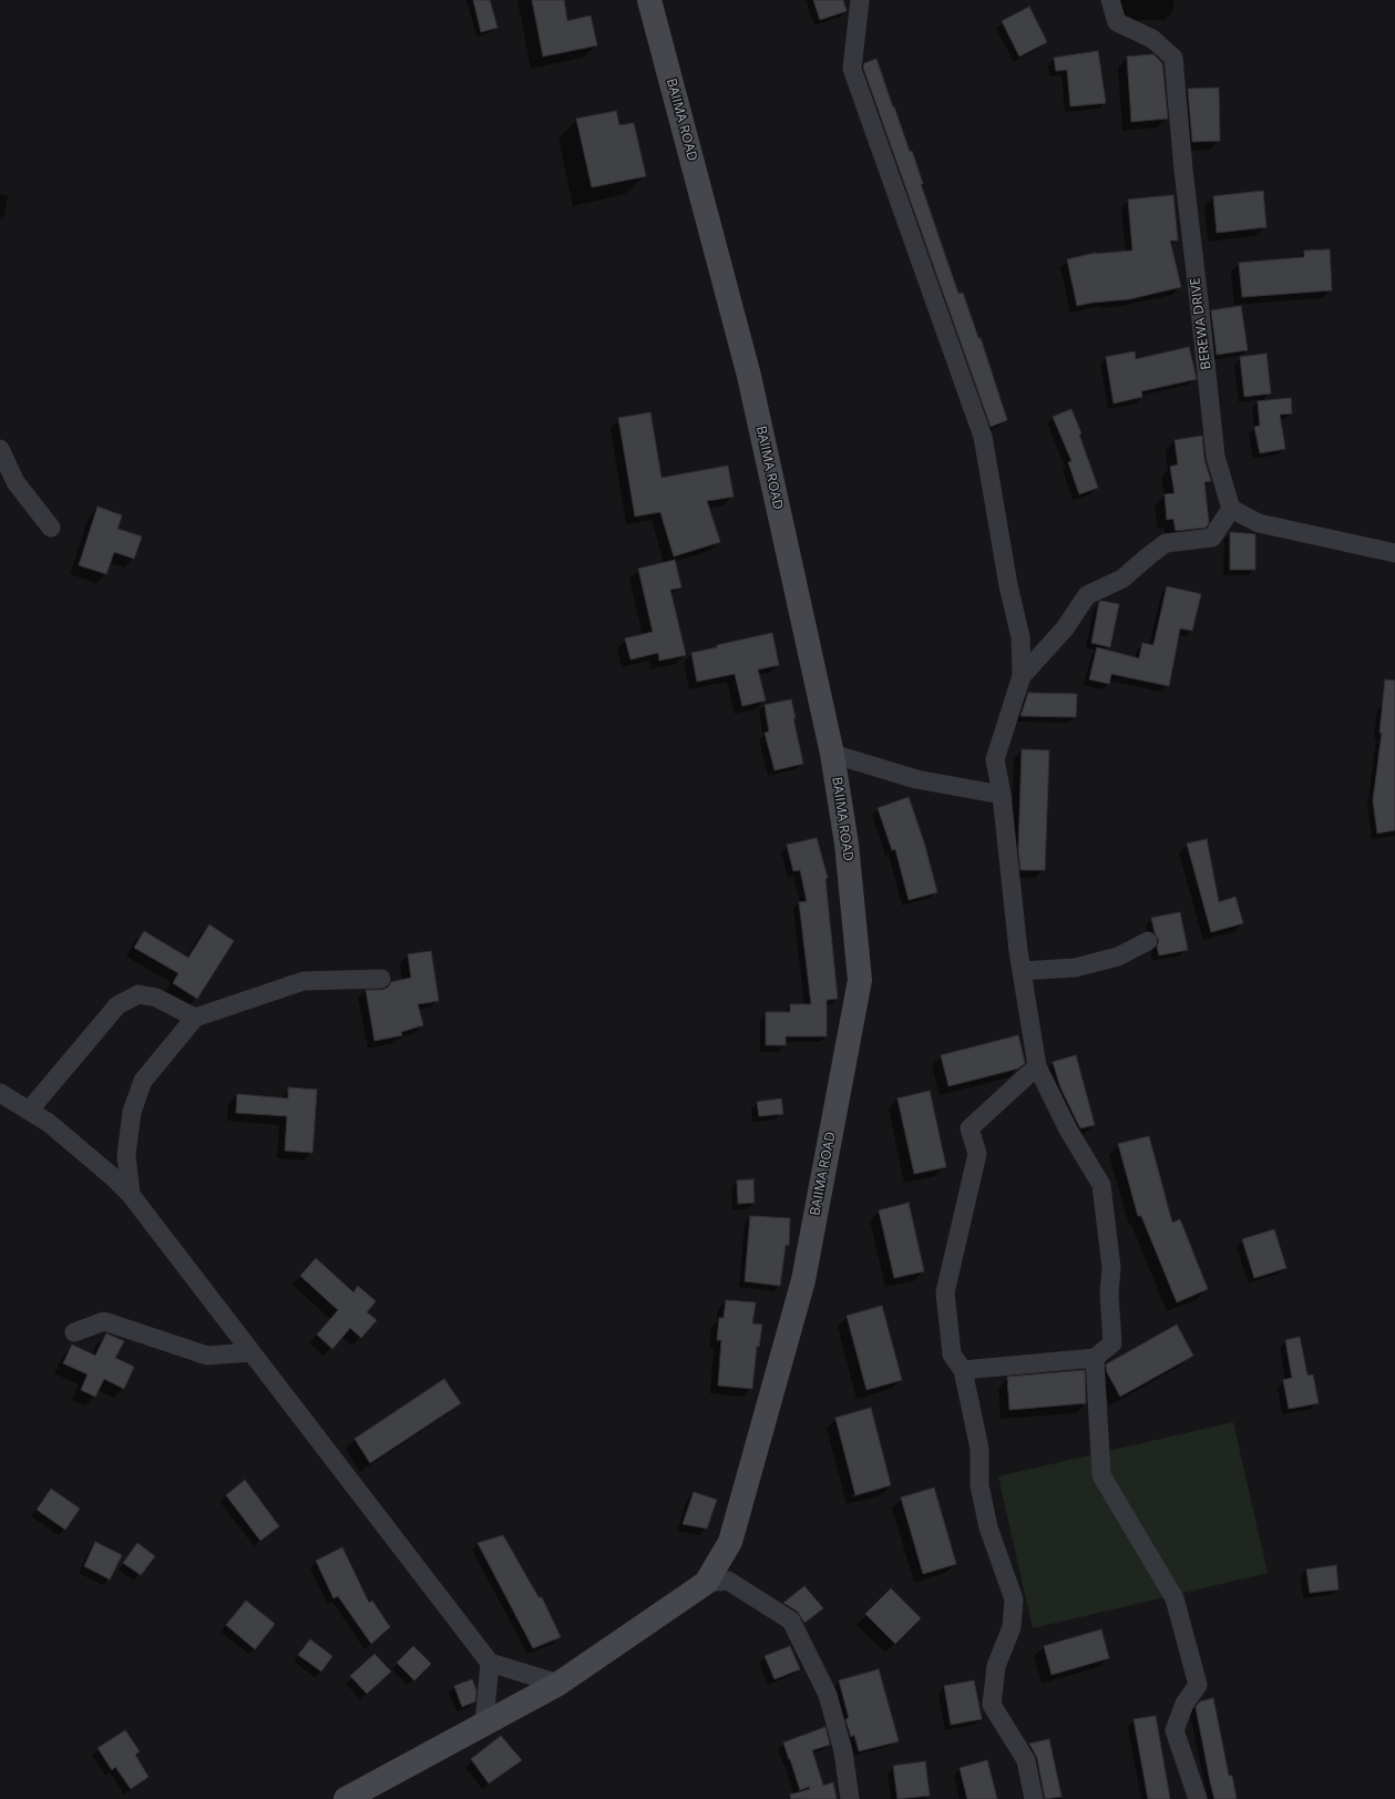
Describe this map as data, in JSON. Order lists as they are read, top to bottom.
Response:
{
  "streets": {
    "street": ["BAIIMA ROAD", "BEREWA DRIVE"]
  }
}
